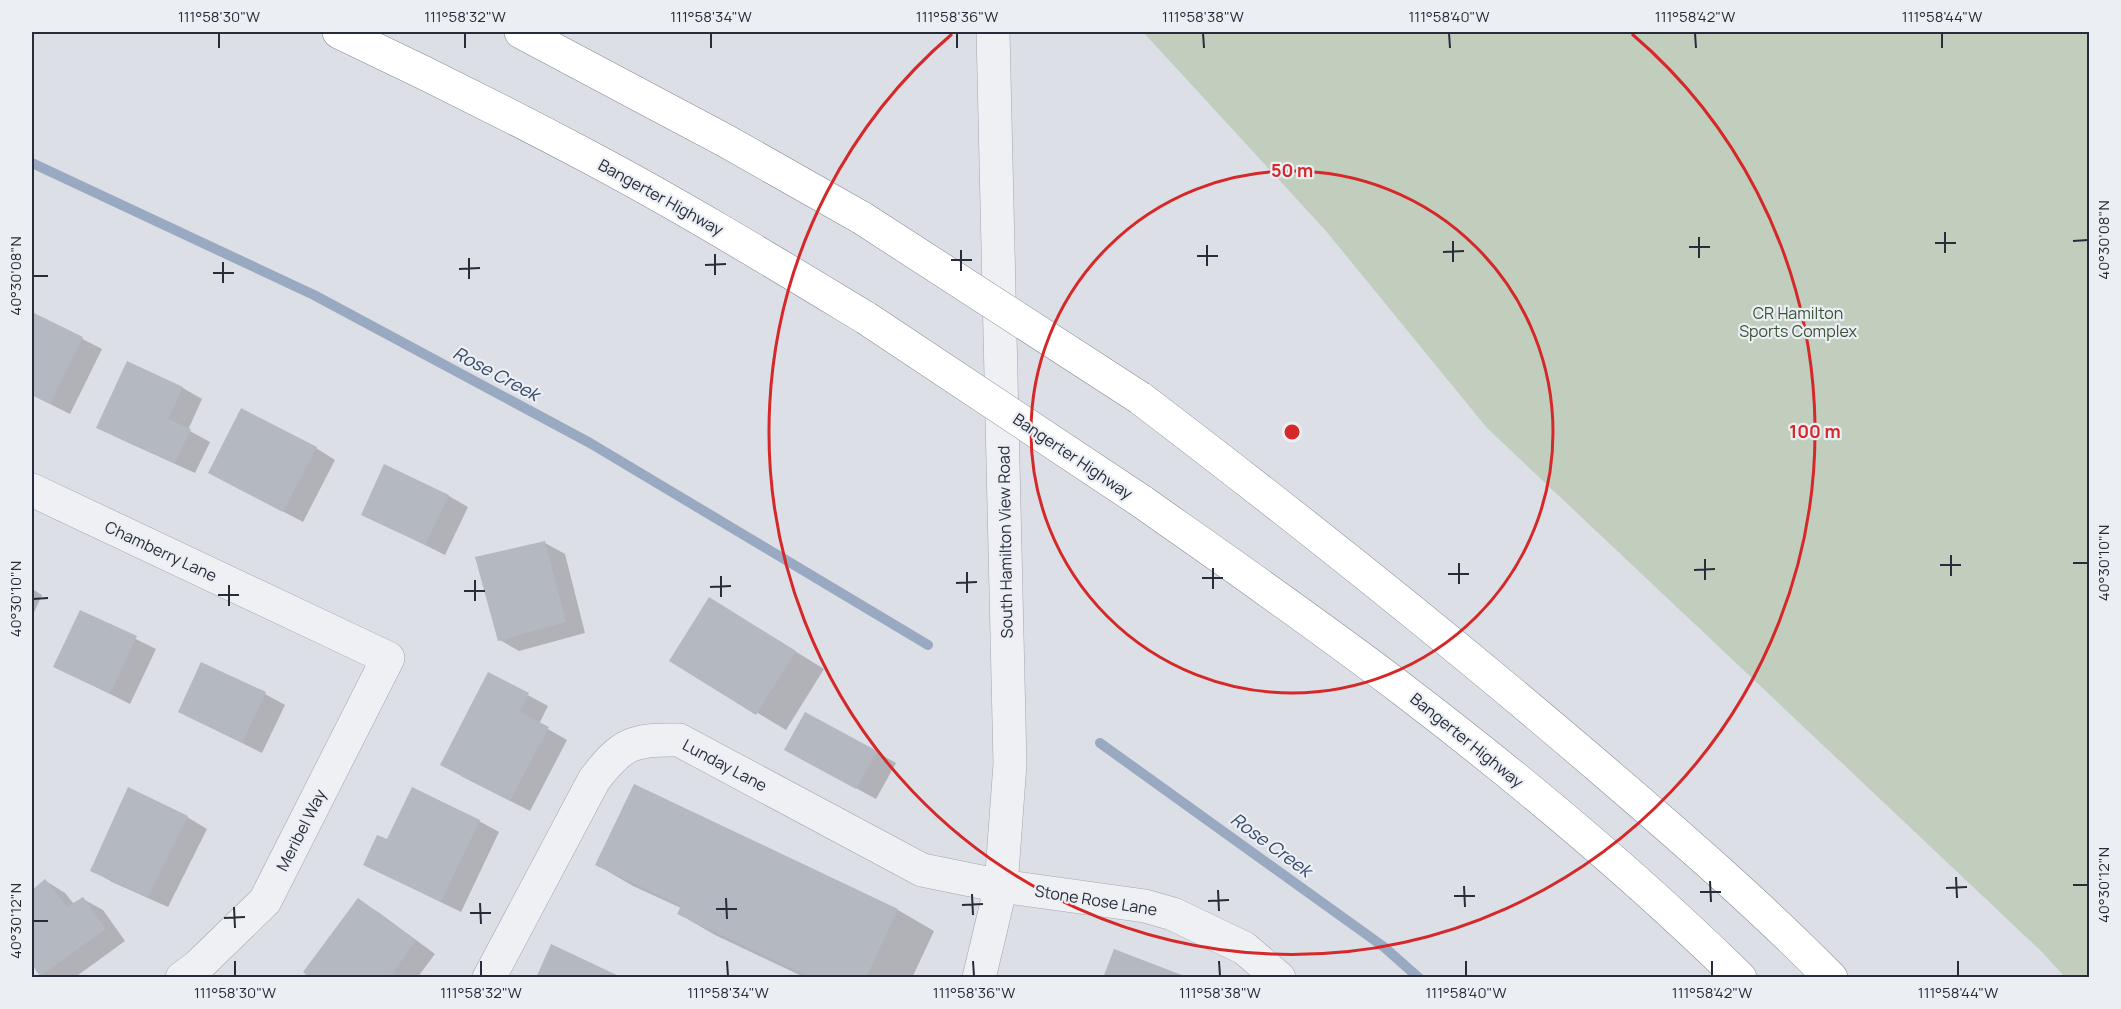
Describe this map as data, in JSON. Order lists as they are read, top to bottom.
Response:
{
  "streets": {
    "highway": ["Bangerter Highway"],
    "street": [
      "South Hamilton View Road",
      "Chamberry Lane",
      "Lunday Lane",
      "Meribel Way",
      "Stone Rose Lane"
    ]
  },
  "crossings": [
    ["South Hamilton View Road", "Lunday Lane"],
    ["South Hamilton View Road", "Stone Rose Lane"],
    ["Chamberry Lane", "Meribel Way"],
    ["Lunday Lane", "Stone Rose Lane"]
  ],
  "water": ["Rose Creek"],
  "parks": ["CR Hamilton Sports Complex"],
  "coordinates": [
    "111°58'30\"W",
    "111°58'32\"W",
    "111°58'34\"W",
    "111°58'36\"W",
    "111°58'38\"W",
    "111°58'40\"W",
    "111°58'42\"W",
    "111°58'44\"W",
    "40°30'08\"N",
    "40°30'10\"N",
    "40°30'12\"N"
  ],
  "rings": ["50 m", "100 m"]
}
